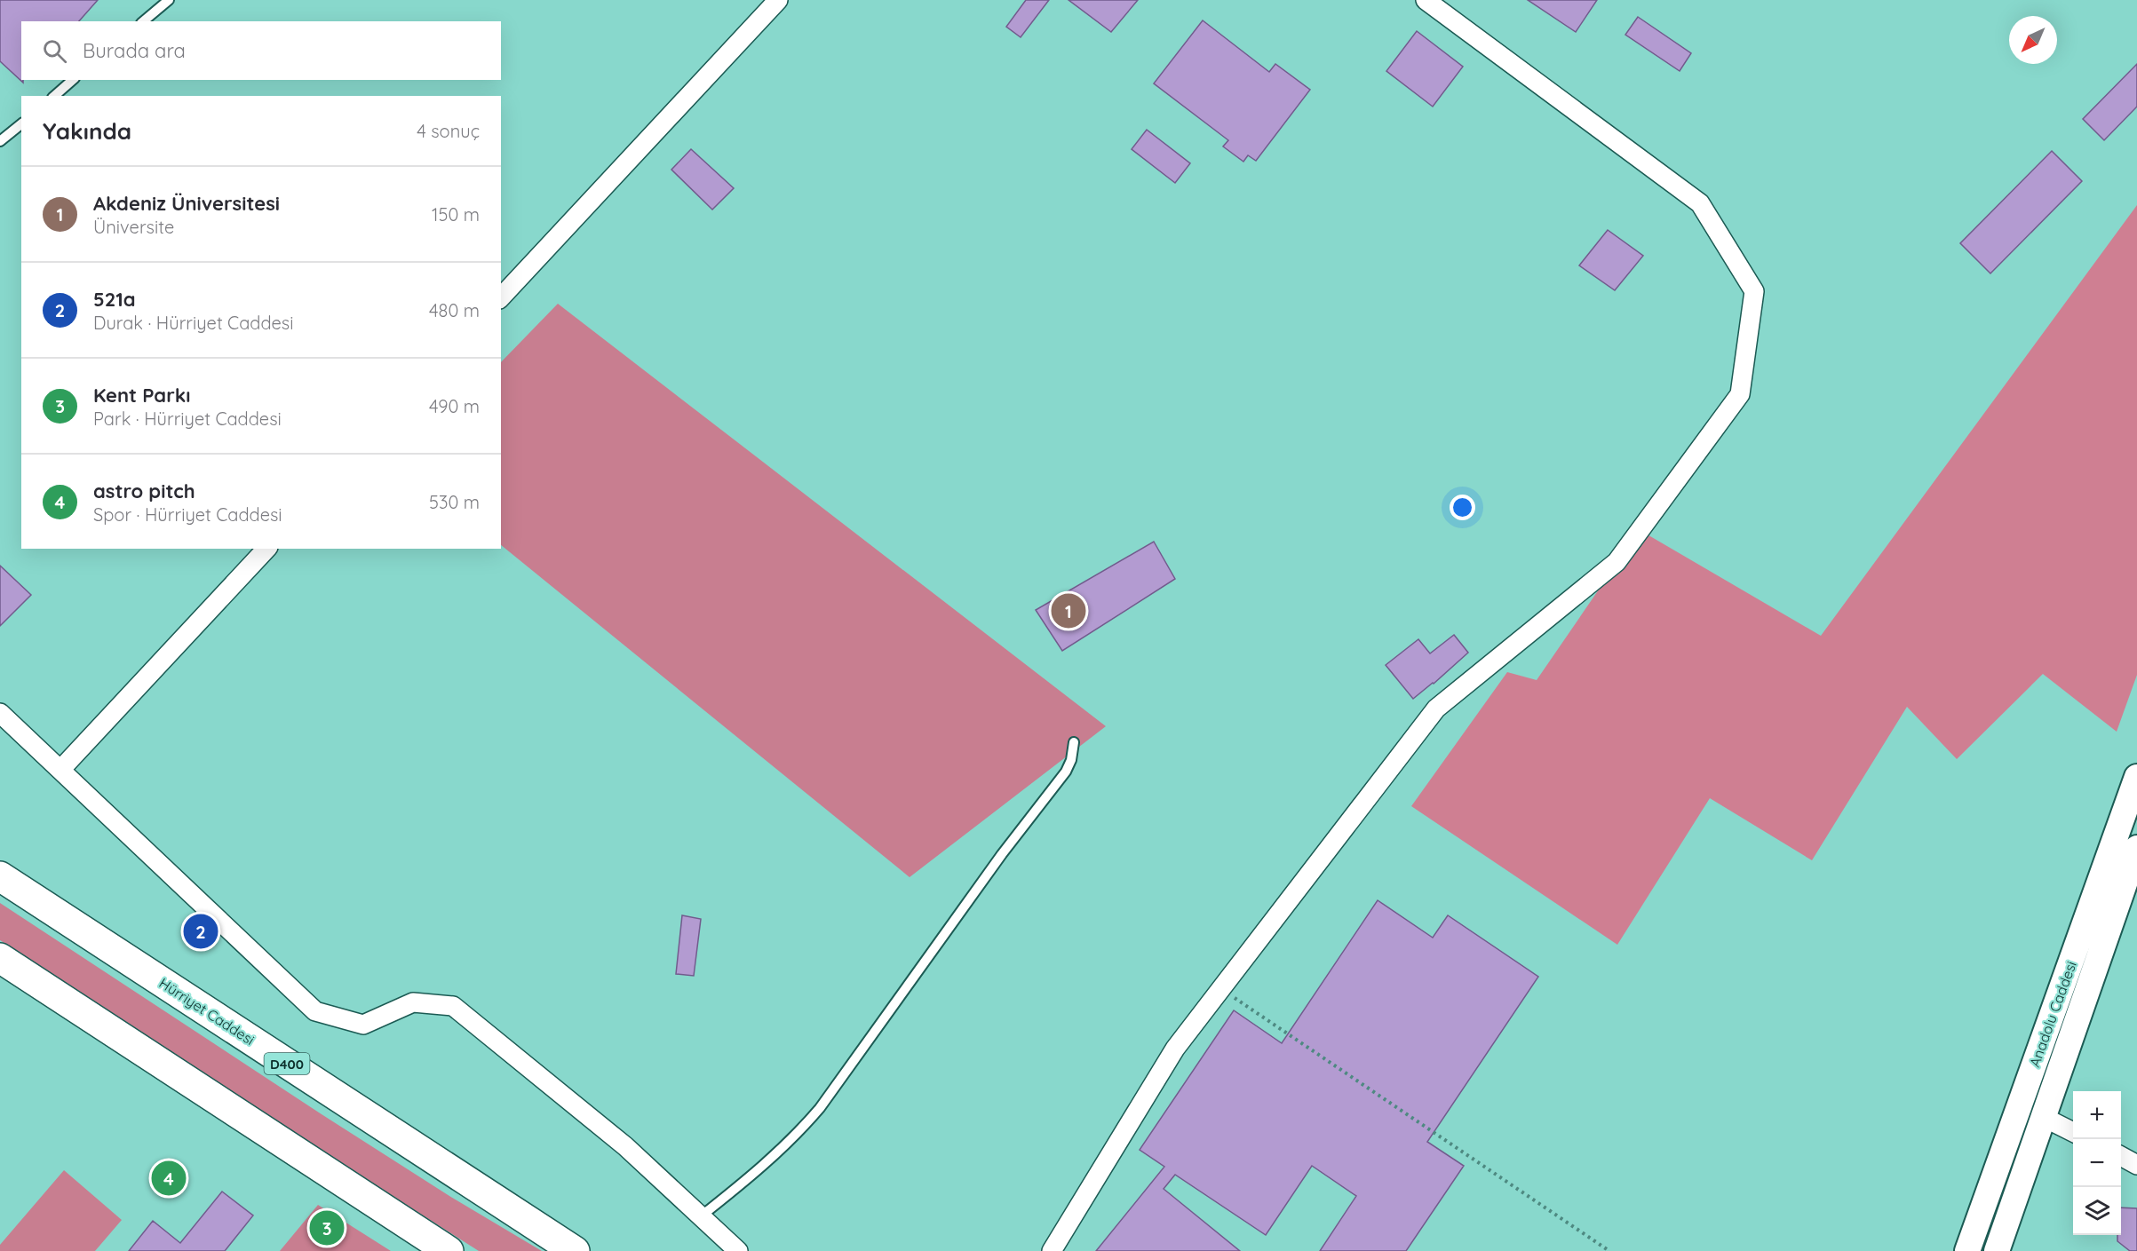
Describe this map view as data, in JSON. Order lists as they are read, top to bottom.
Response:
{
  "streets": {
    "highway": ["Hürriyet Caddesi", "D400"],
    "main road": ["Anadolu Caddesi"]
  },
  "north": "bottom left",
  "page": {
    "search": "Burada ara",
    "heading": ["Yakında", "4 sonuç"],
    "list": [
      {
        "mark": "1",
        "name": "Akdeniz Üniversitesi",
        "note": "Üniversite",
        "value": "150 m"
      },
      {
        "mark": "2",
        "name": "521a",
        "note": "Durak · Hürriyet Caddesi",
        "value": "480 m"
      },
      {
        "mark": "3",
        "name": "Kent Parkı",
        "note": "Park · Hürriyet Caddesi",
        "value": "490 m"
      },
      {
        "mark": "4",
        "name": "astro pitch",
        "note": "Spor · Hürriyet Caddesi",
        "value": "530 m"
      }
    ],
    "pins": [
      "1",
      "2",
      "4",
      "3"
    ],
    "map_buttons": ["+", "−"]
  }
}
